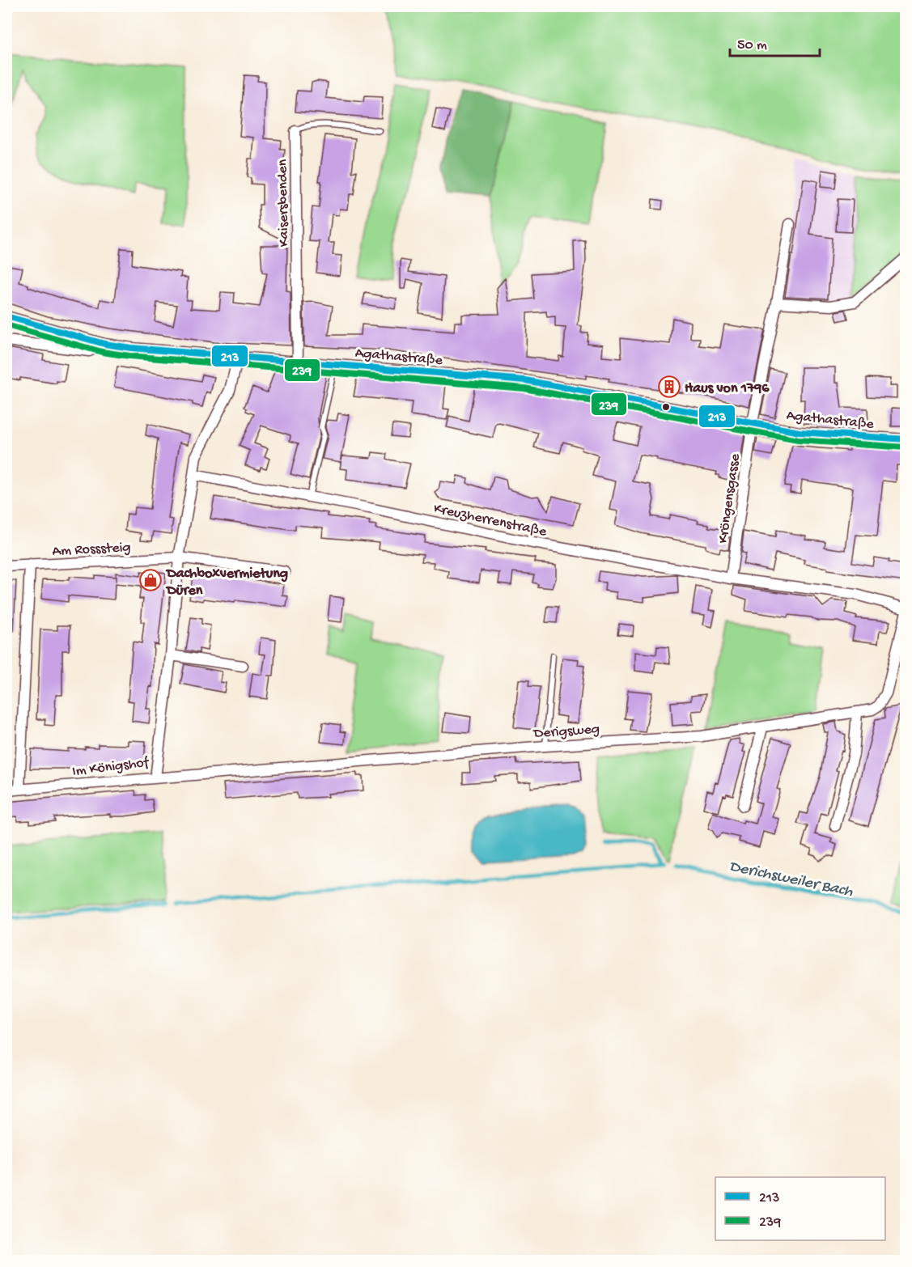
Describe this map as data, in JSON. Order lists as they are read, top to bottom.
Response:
{
  "streets": {
    "street": [
      "Kaisersbenden",
      "Agathastraße",
      "Kröngensgasse",
      "Kreuzherrenstraße",
      "Am Rosssteig",
      "Derigsweg",
      "Im Königshof"
    ]
  },
  "crossings": [
    ["Kaisersbenden", "Agathastraße"],
    ["Agathastraße", "Kröngensgasse"],
    ["Kröngensgasse", "Kreuzherrenstraße"],
    ["Kreuzherrenstraße", "Derigsweg"],
    ["Kreuzherrenstraße", "Im Königshof"],
    ["Am Rosssteig", "Im Königshof"],
    ["Derigsweg", "Im Königshof"]
  ],
  "water": ["Derichsweiler Bach"],
  "places": {
    "building": ["Haus von 1796"],
    "shop": ["Dachboxvermietung Düren"]
  },
  "lines": ["transit line 213", "transit line 239"],
  "legend": ["213", "239"],
  "scale_bar": "50 m"
}
